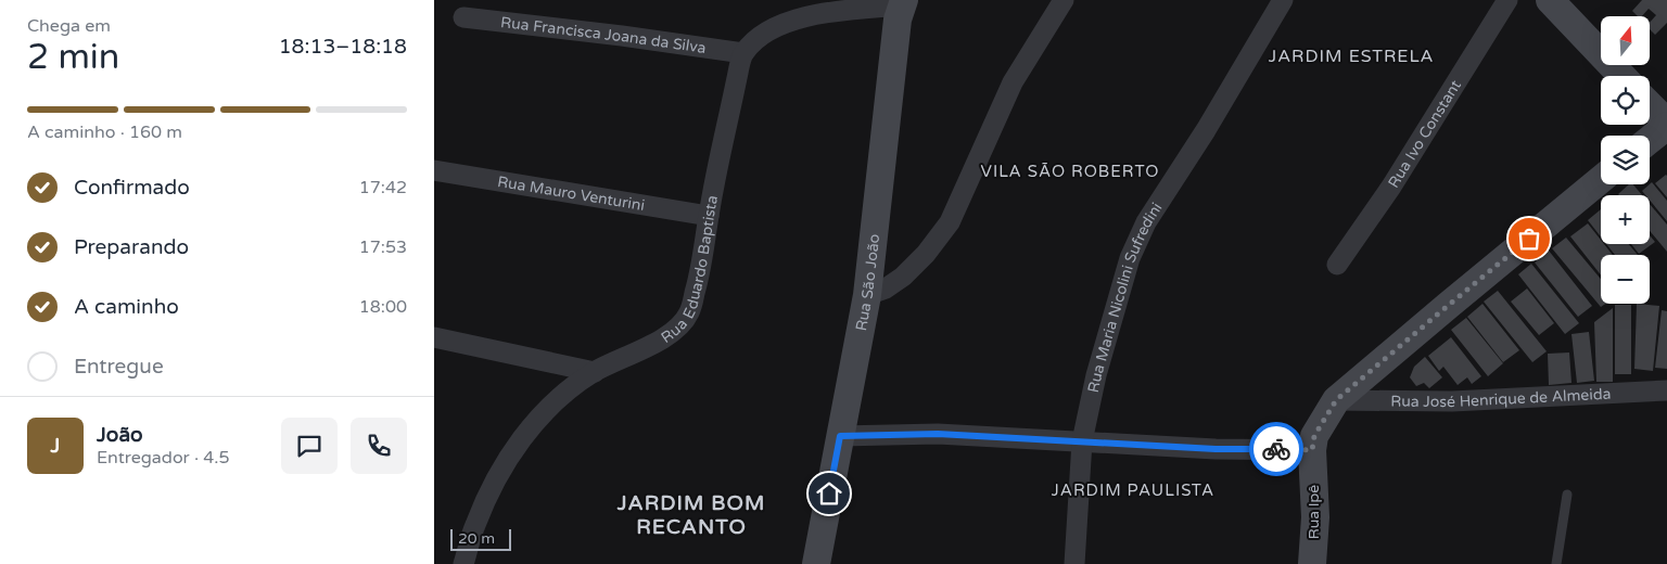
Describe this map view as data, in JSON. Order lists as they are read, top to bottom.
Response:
{
  "streets": {
    "street": [
      "Rua Francisca Joana da Silva",
      "Rua Ivo Constant",
      "Rua Mauro Venturini",
      "Rua Eduardo Baptista",
      "Rua São João",
      "Rua Maria Nicolini Sufredini",
      "Rua José Henrique de Almeida",
      "Rua Ipê"
    ]
  },
  "crossings": [
    ["Rua Francisca Joana da Silva", "Rua Eduardo Baptista"],
    ["Rua Mauro Venturini", "Rua Eduardo Baptista"],
    ["Rua José Henrique de Almeida", "Rua Ipê"]
  ],
  "districts": [
    "JARDIM ESTRELA",
    "VILA SÃO ROBERTO",
    "JARDIM PAULISTA",
    "JARDIM BOM RECANTO"
  ],
  "scale_bar": "20 m",
  "north": "top",
  "page": {
    "heading": ["2 min", "Chega em", "18:13–18:18"],
    "panel": ["João", "Entregador · 4.5"],
    "map_buttons": ["+", "−"],
    "bar": "A caminho · 160 m",
    "list": [
      ["Confirmado", "17:42"],
      ["Preparando", "17:53"],
      ["A caminho", "18:00"],
      "Entregue"
    ],
    "round": "J",
    "scale": "20 m"
  }
}
